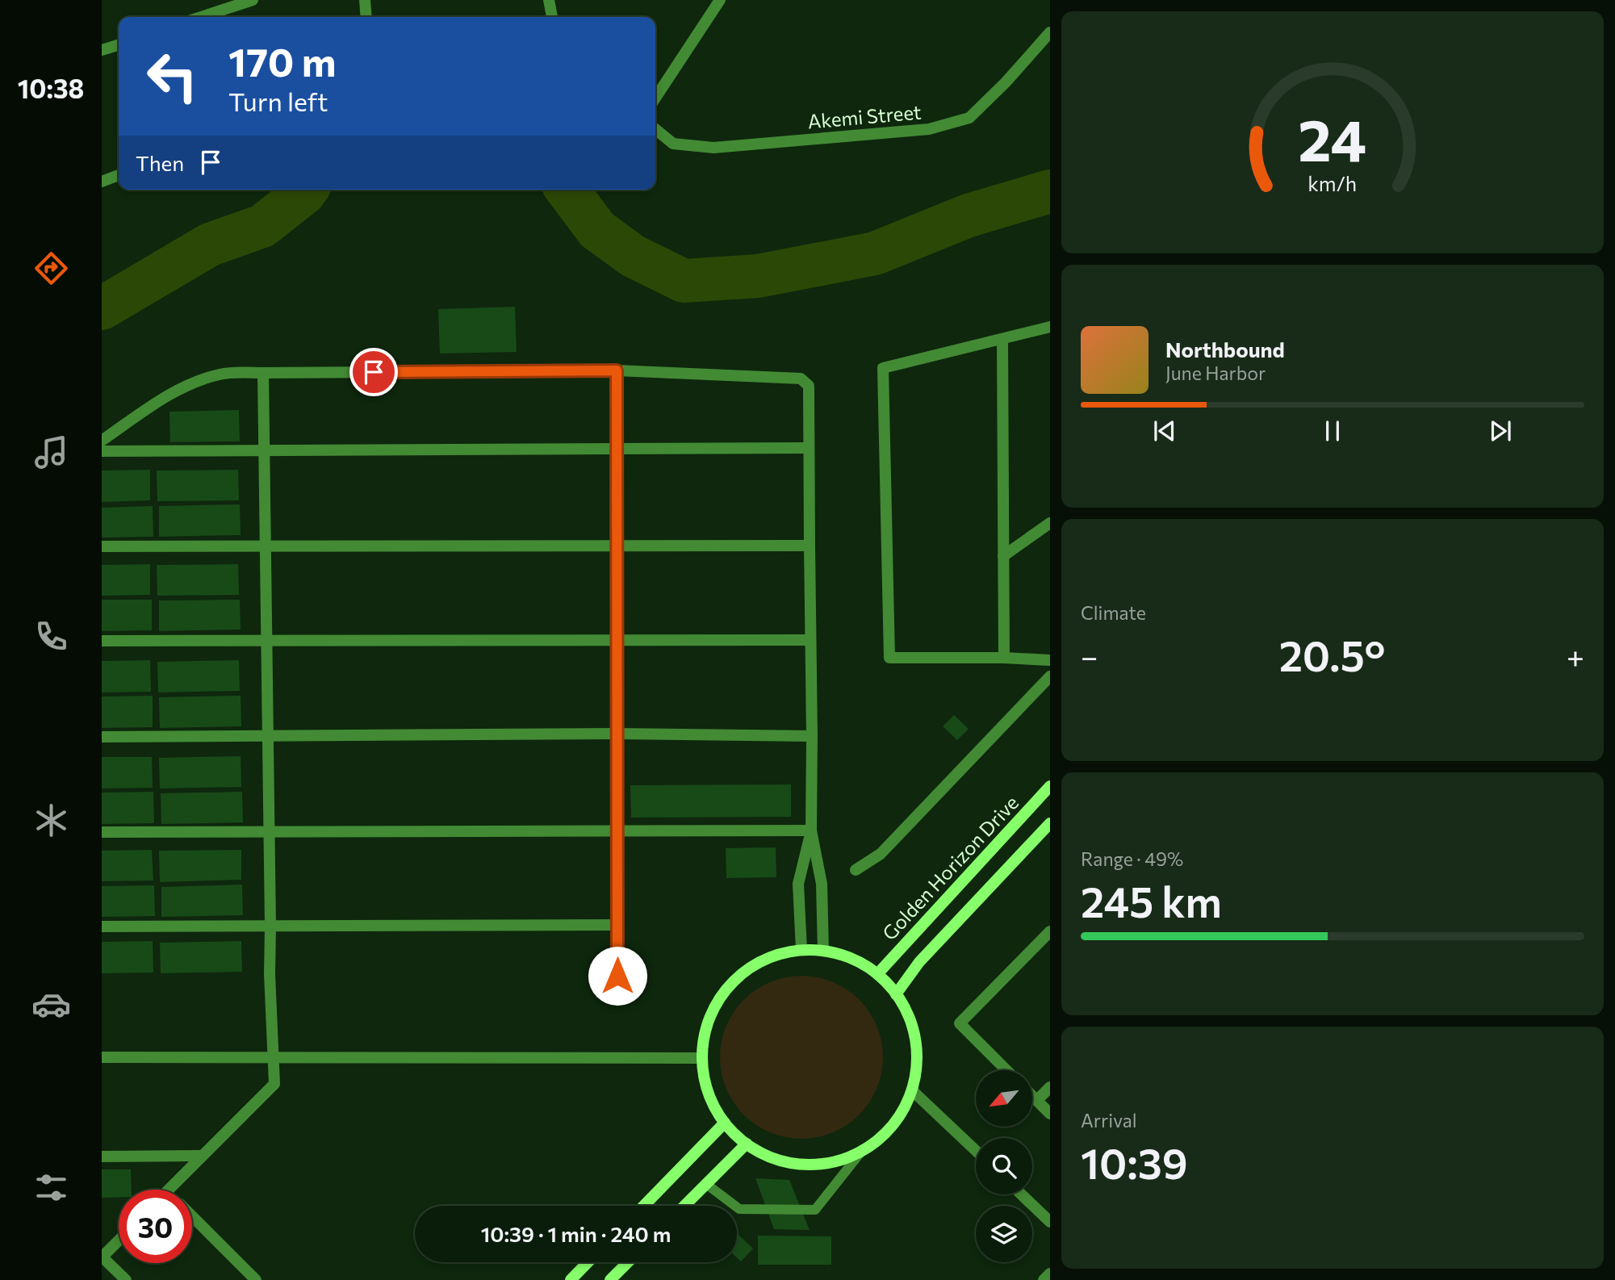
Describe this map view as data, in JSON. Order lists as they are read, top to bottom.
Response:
{
  "streets": {
    "street": ["Akemi Street", "Golden Horizon Drive"]
  },
  "north": "bottom left",
  "page": {
    "tabs": "10:38",
    "turn": ["170 m", "Turn left"],
    "then": "Then",
    "song": ["Northbound", "June Harbor"],
    "tile": [
      "Climate",
      ["Range · 49%", "245 km"],
      ["Arrival", "10:39"]
    ],
    "heat": ["−", "20.5°", "+"],
    "limit": "30",
    "trip": "10:39 · 1 min · 240 m",
    "gauge": ["24", "km/h"]
  }
}
